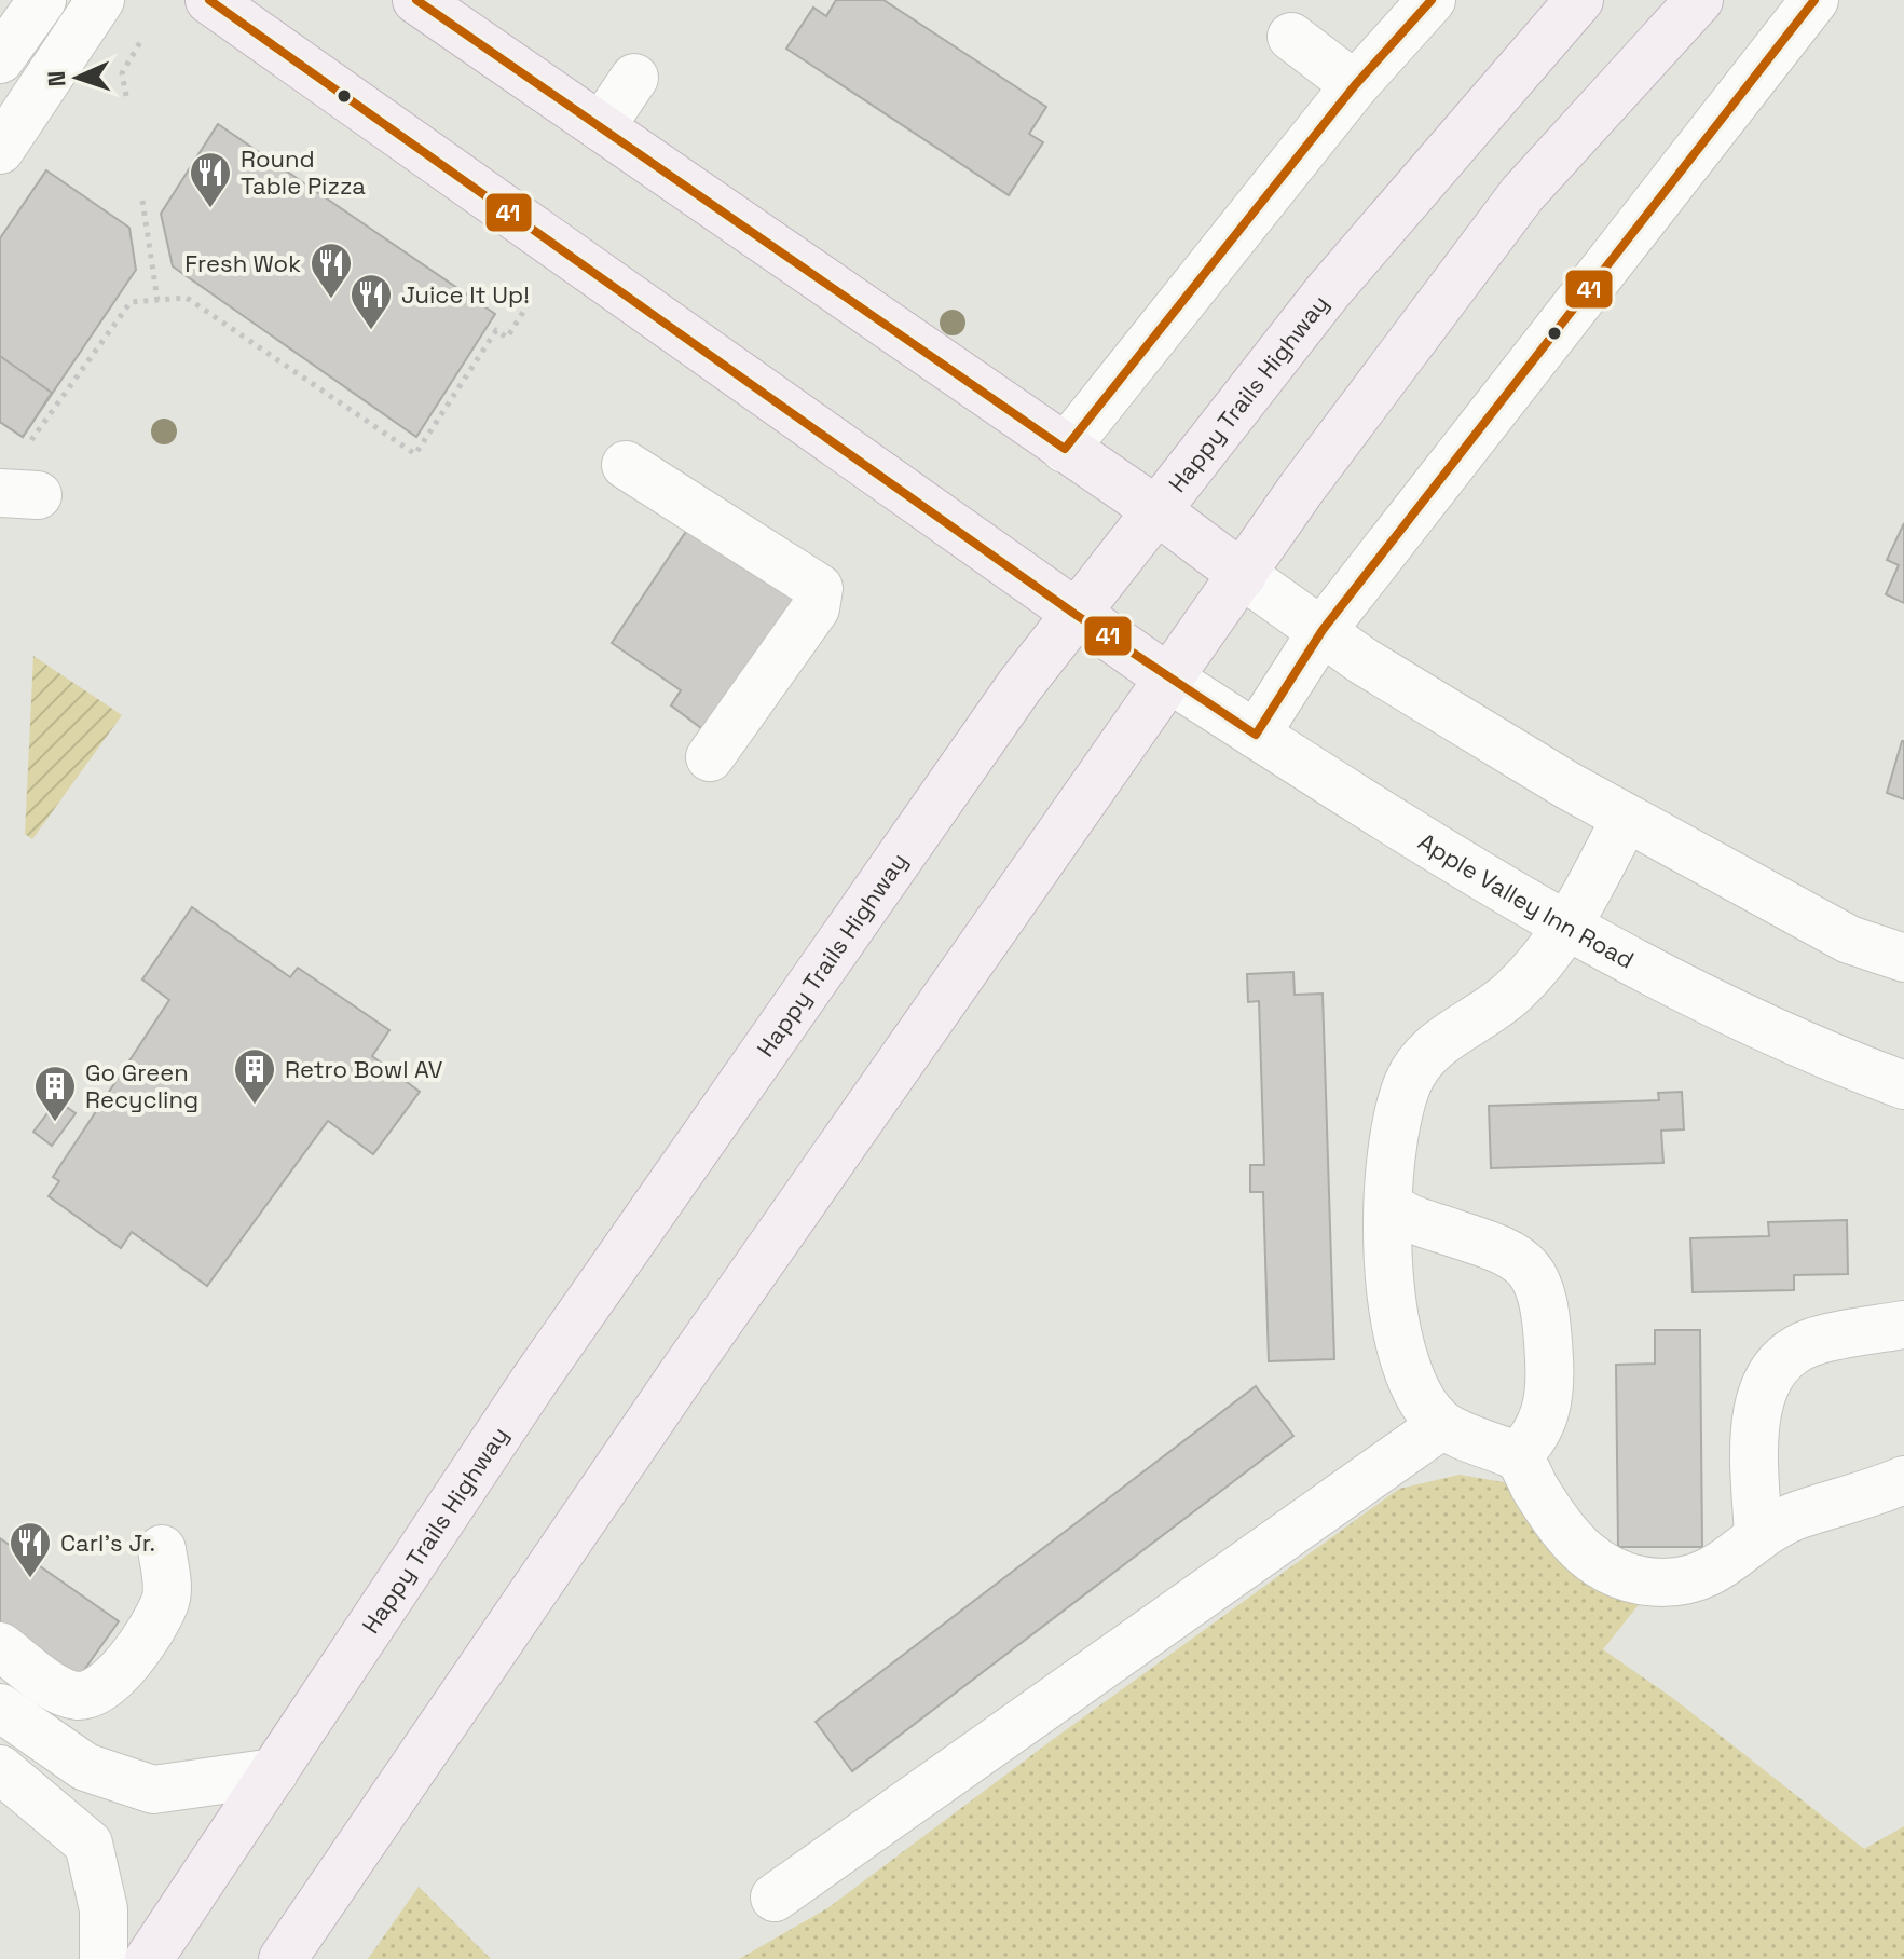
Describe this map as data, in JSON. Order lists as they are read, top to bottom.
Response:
{
  "streets": {
    "main road": ["Happy Trails Highway"],
    "street": ["Apple Valley Inn Road"]
  },
  "places": {
    "restaurant": [
      "Round Table Pizza",
      "Fresh Wok",
      "Juice It Up!",
      "Carl's Jr."
    ],
    "building": ["Retro Bowl AV", "Go Green Recycling"]
  },
  "lines": ["transit line 41"],
  "north": "left"
}
